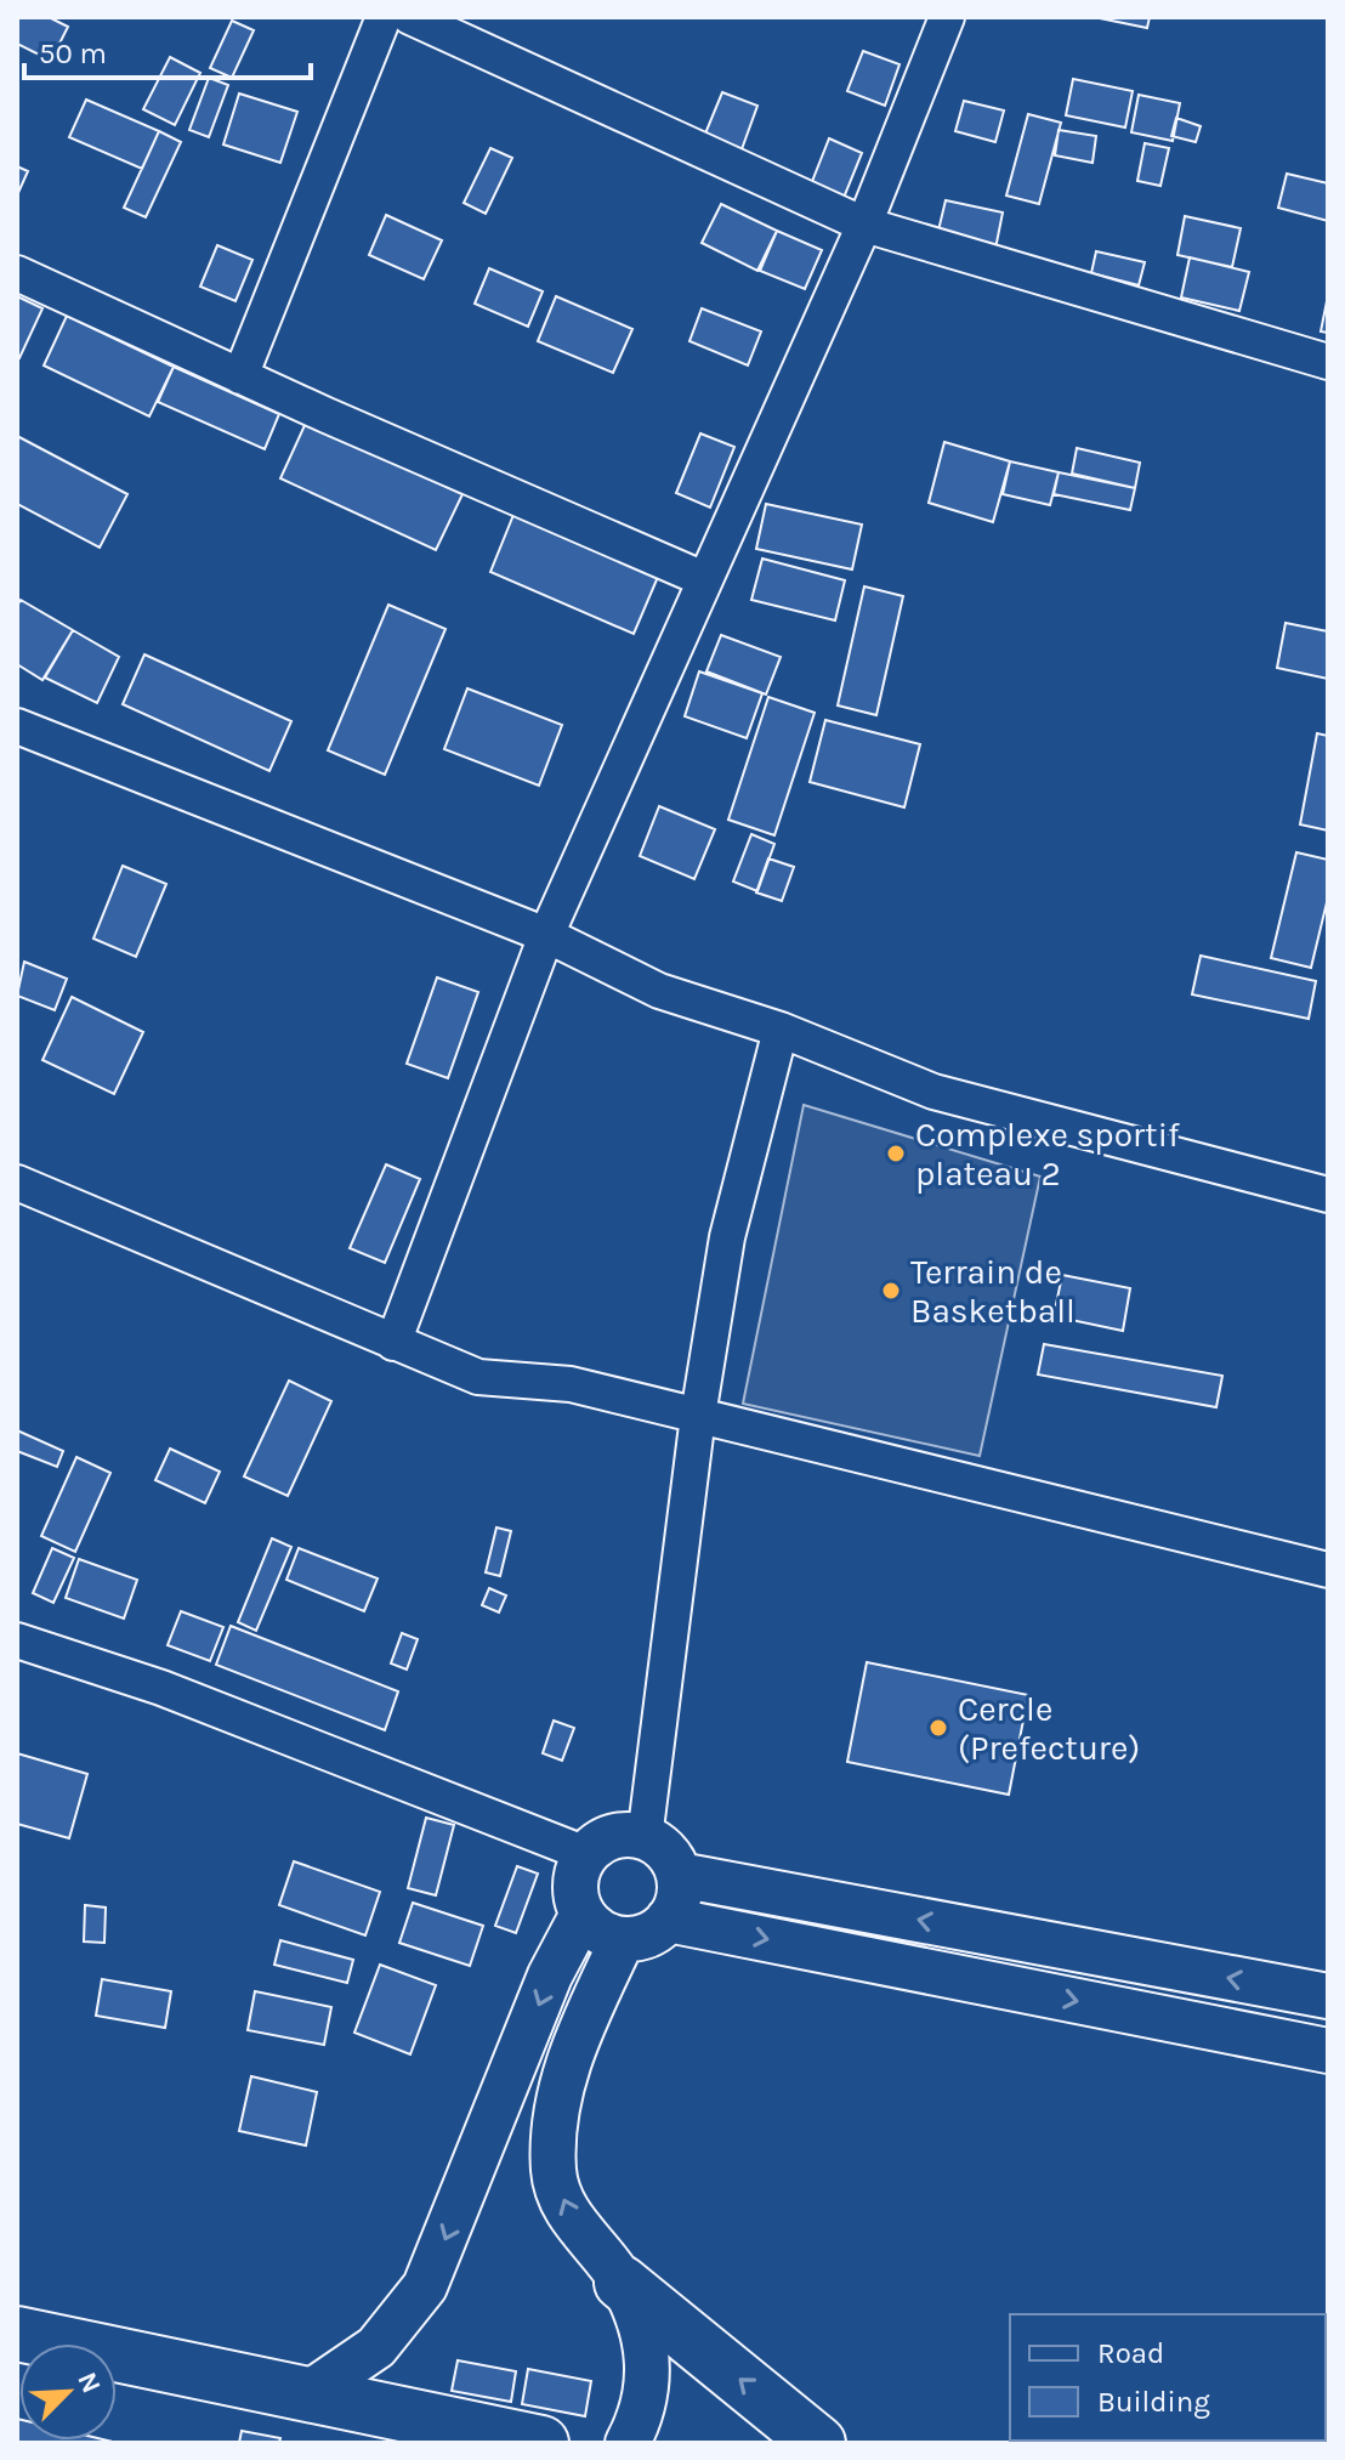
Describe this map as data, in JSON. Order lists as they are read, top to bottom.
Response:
{
  "places": ["Complexe sportif plateau 2", "Terrain de Basketball", "Cercle (Prefecture)"],
  "legend": ["Road", "Building"],
  "scale_bar": "50 m",
  "north": "top right"
}
